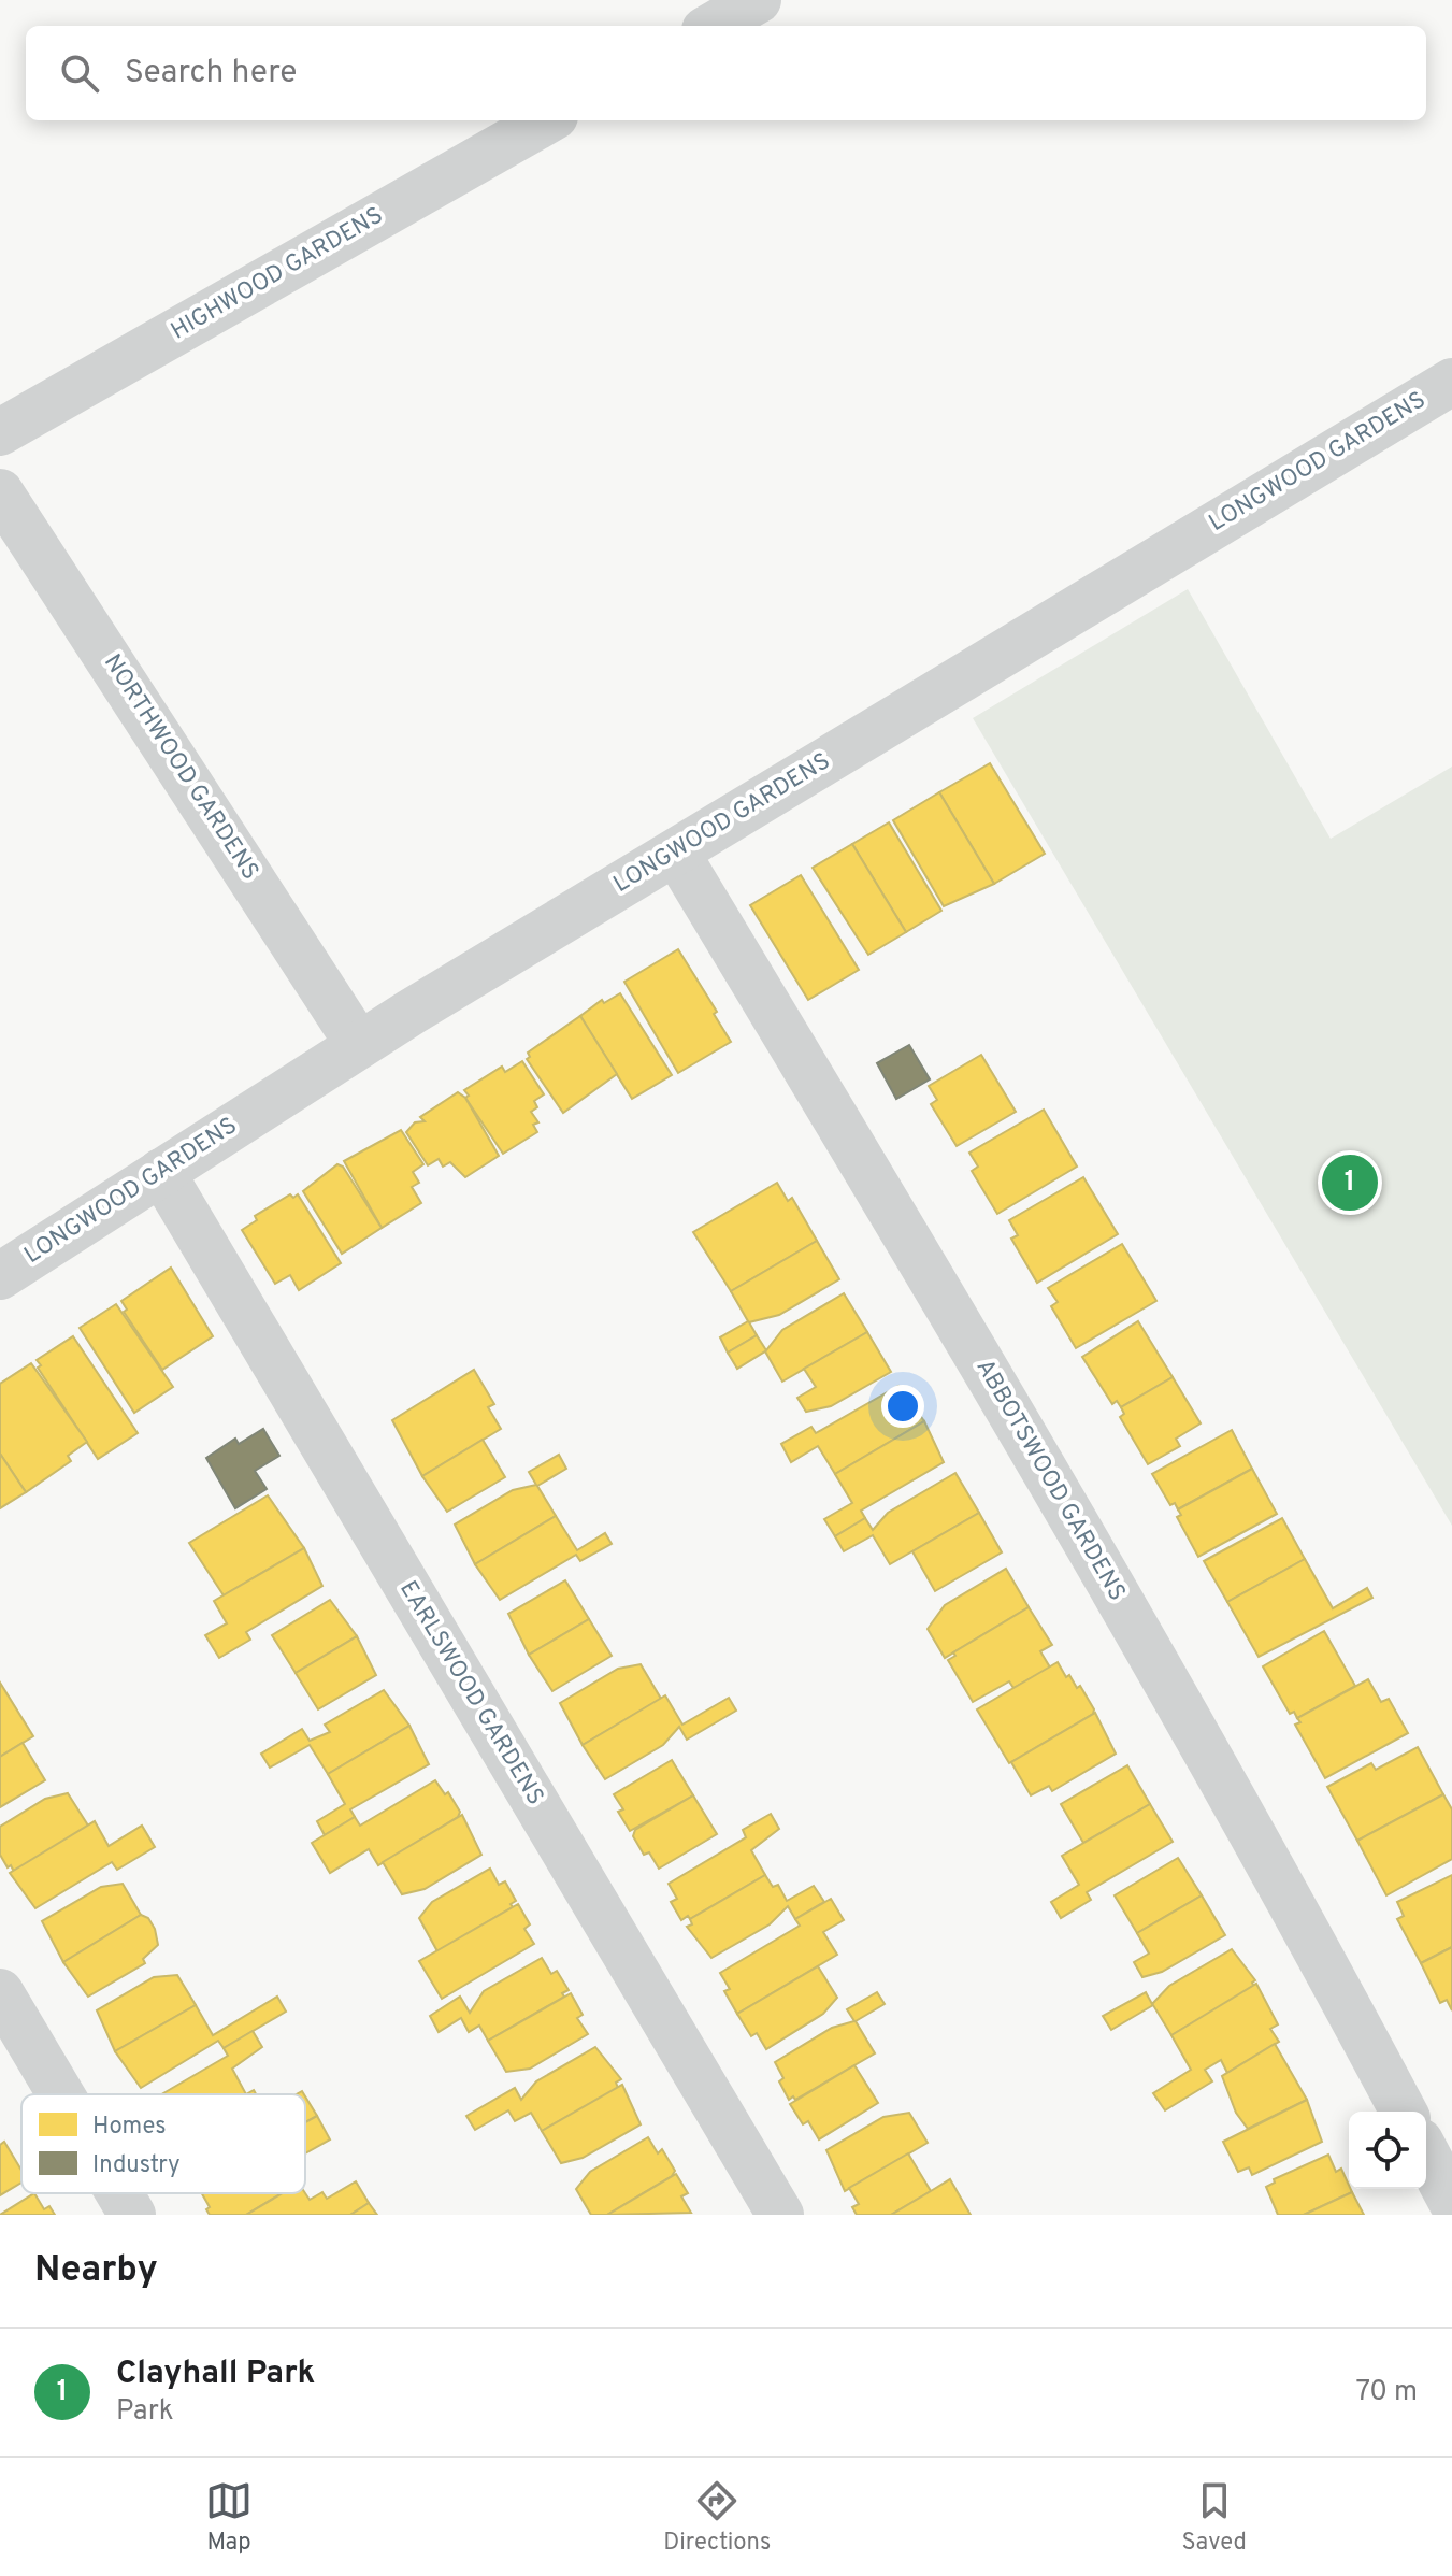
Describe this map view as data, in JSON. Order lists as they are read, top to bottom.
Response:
{
  "streets": {
    "street": [
      "HIGHWOOD GARDENS",
      "LONGWOOD GARDENS",
      "NORTHWOOD GARDENS",
      "ABBOTSWOOD GARDENS",
      "EARLSWOOD GARDENS"
    ]
  },
  "crossings": [
    ["LONGWOOD GARDENS", "NORTHWOOD GARDENS"],
    ["LONGWOOD GARDENS", "ABBOTSWOOD GARDENS"],
    ["LONGWOOD GARDENS", "EARLSWOOD GARDENS"]
  ],
  "legend": ["Homes", "Industry"],
  "page": {
    "search": "Search here",
    "pins": "1",
    "heading": "Nearby",
    "list": [
      {
        "mark": "1",
        "name": "Clayhall Park",
        "note": "Park",
        "value": "70 m"
      }
    ],
    "nav": ["Map", "Directions", "Saved"]
  }
}
